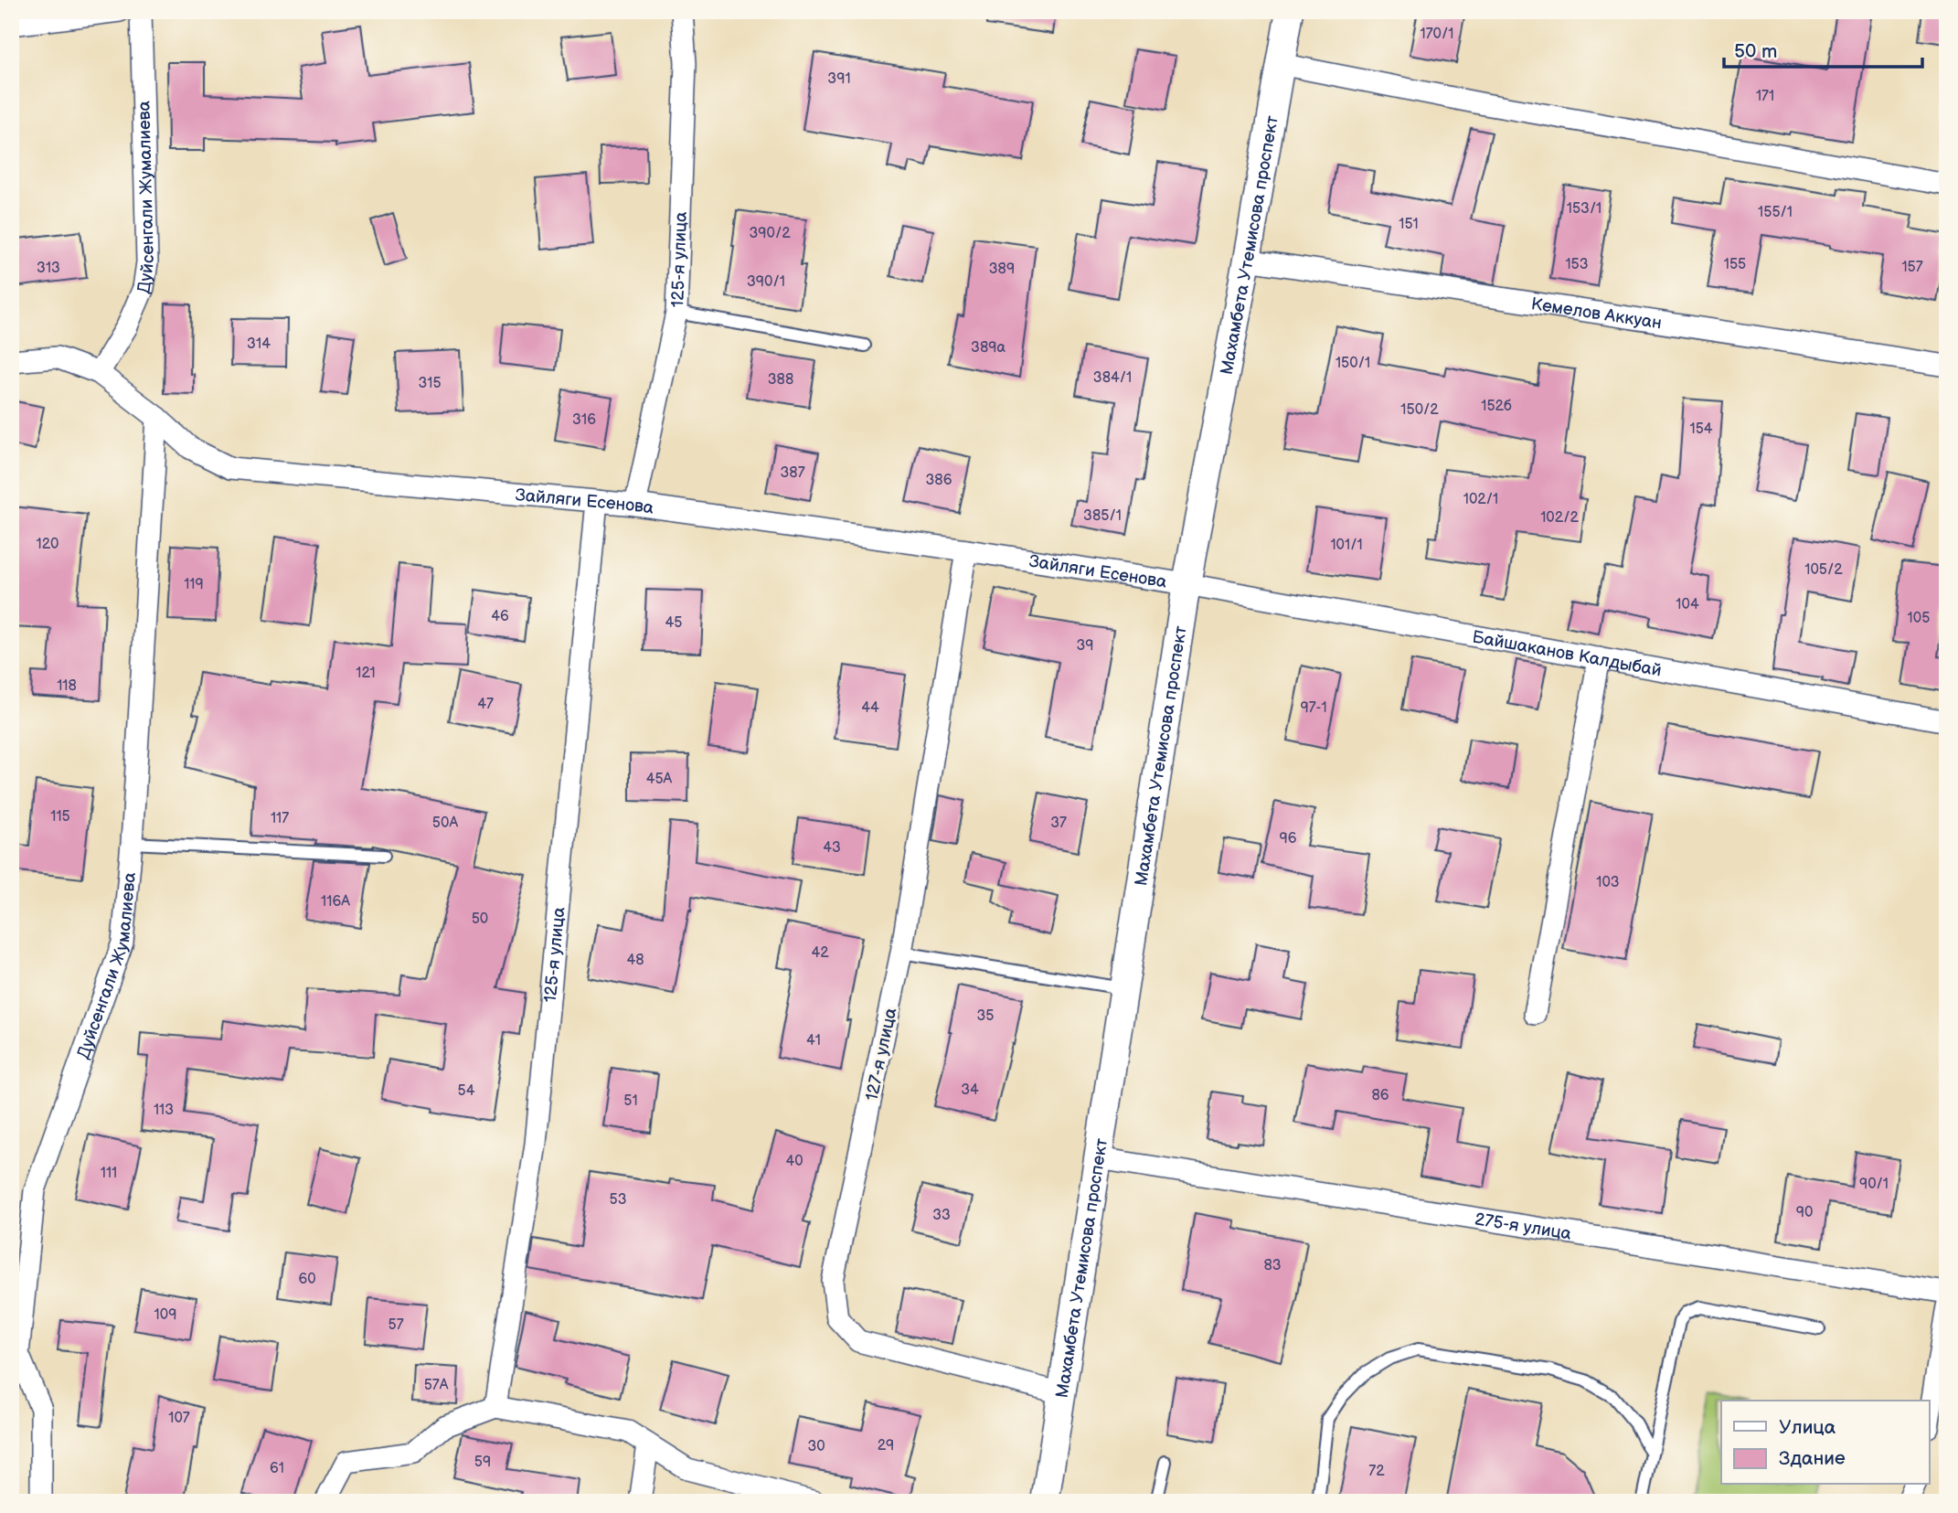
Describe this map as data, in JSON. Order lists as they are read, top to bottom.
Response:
{
  "streets": {
    "street": [
      "Дуйсенгали Жумалиева",
      "Махамбета Утемисова проспект",
      "125-я улица",
      "Кемелов Аккуан",
      "Зайляги Есенова",
      "Байшаканов Калдыбай",
      "127-я улица",
      "275-я улица"
    ]
  },
  "crossings": [
    ["Дуйсенгали Жумалиева", "Зайляги Есенова"],
    ["Махамбета Утемисова проспект", "Кемелов Аккуан"],
    ["Махамбета Утемисова проспект", "Зайляги Есенова"],
    ["Махамбета Утемисова проспект", "Байшаканов Калдыбай"],
    ["Махамбета Утемисова проспект", "127-я улица"],
    ["Махамбета Утемисова проспект", "275-я улица"],
    ["125-я улица", "Зайляги Есенова"],
    ["Зайляги Есенова", "Байшаканов Калдыбай"],
    ["Зайляги Есенова", "127-я улица"]
  ],
  "house_numbers": [
    "170/1",
    "391",
    "171",
    "153/1",
    "155/1",
    "151",
    "390/2",
    "153",
    "155",
    "157",
    "313",
    "389",
    "390/1",
    "314",
    "389а",
    "150/1",
    "384/1",
    "388",
    "315",
    "152б",
    "150/2",
    "316",
    "154",
    "387",
    "386",
    "102/1",
    "385/1",
    "102/2",
    "120",
    "101/1",
    "105/2",
    "119",
    "104",
    "46",
    "105",
    "45",
    "39",
    "121",
    "118",
    "47",
    "44",
    "97-1",
    "45А",
    "115",
    "117",
    "50А",
    "37",
    "96",
    "43",
    "103",
    "116А",
    "50",
    "42",
    "48",
    "35",
    "41",
    "34",
    "54",
    "86",
    "51",
    "113",
    "40",
    "111",
    "90/1",
    "53",
    "90",
    "33",
    "83",
    "60",
    "109",
    "57",
    "57А",
    "107",
    "29",
    "30",
    "59",
    "61",
    "72"
  ],
  "legend": ["Улица", "Здание"],
  "scale_bar": "50 m"
}
